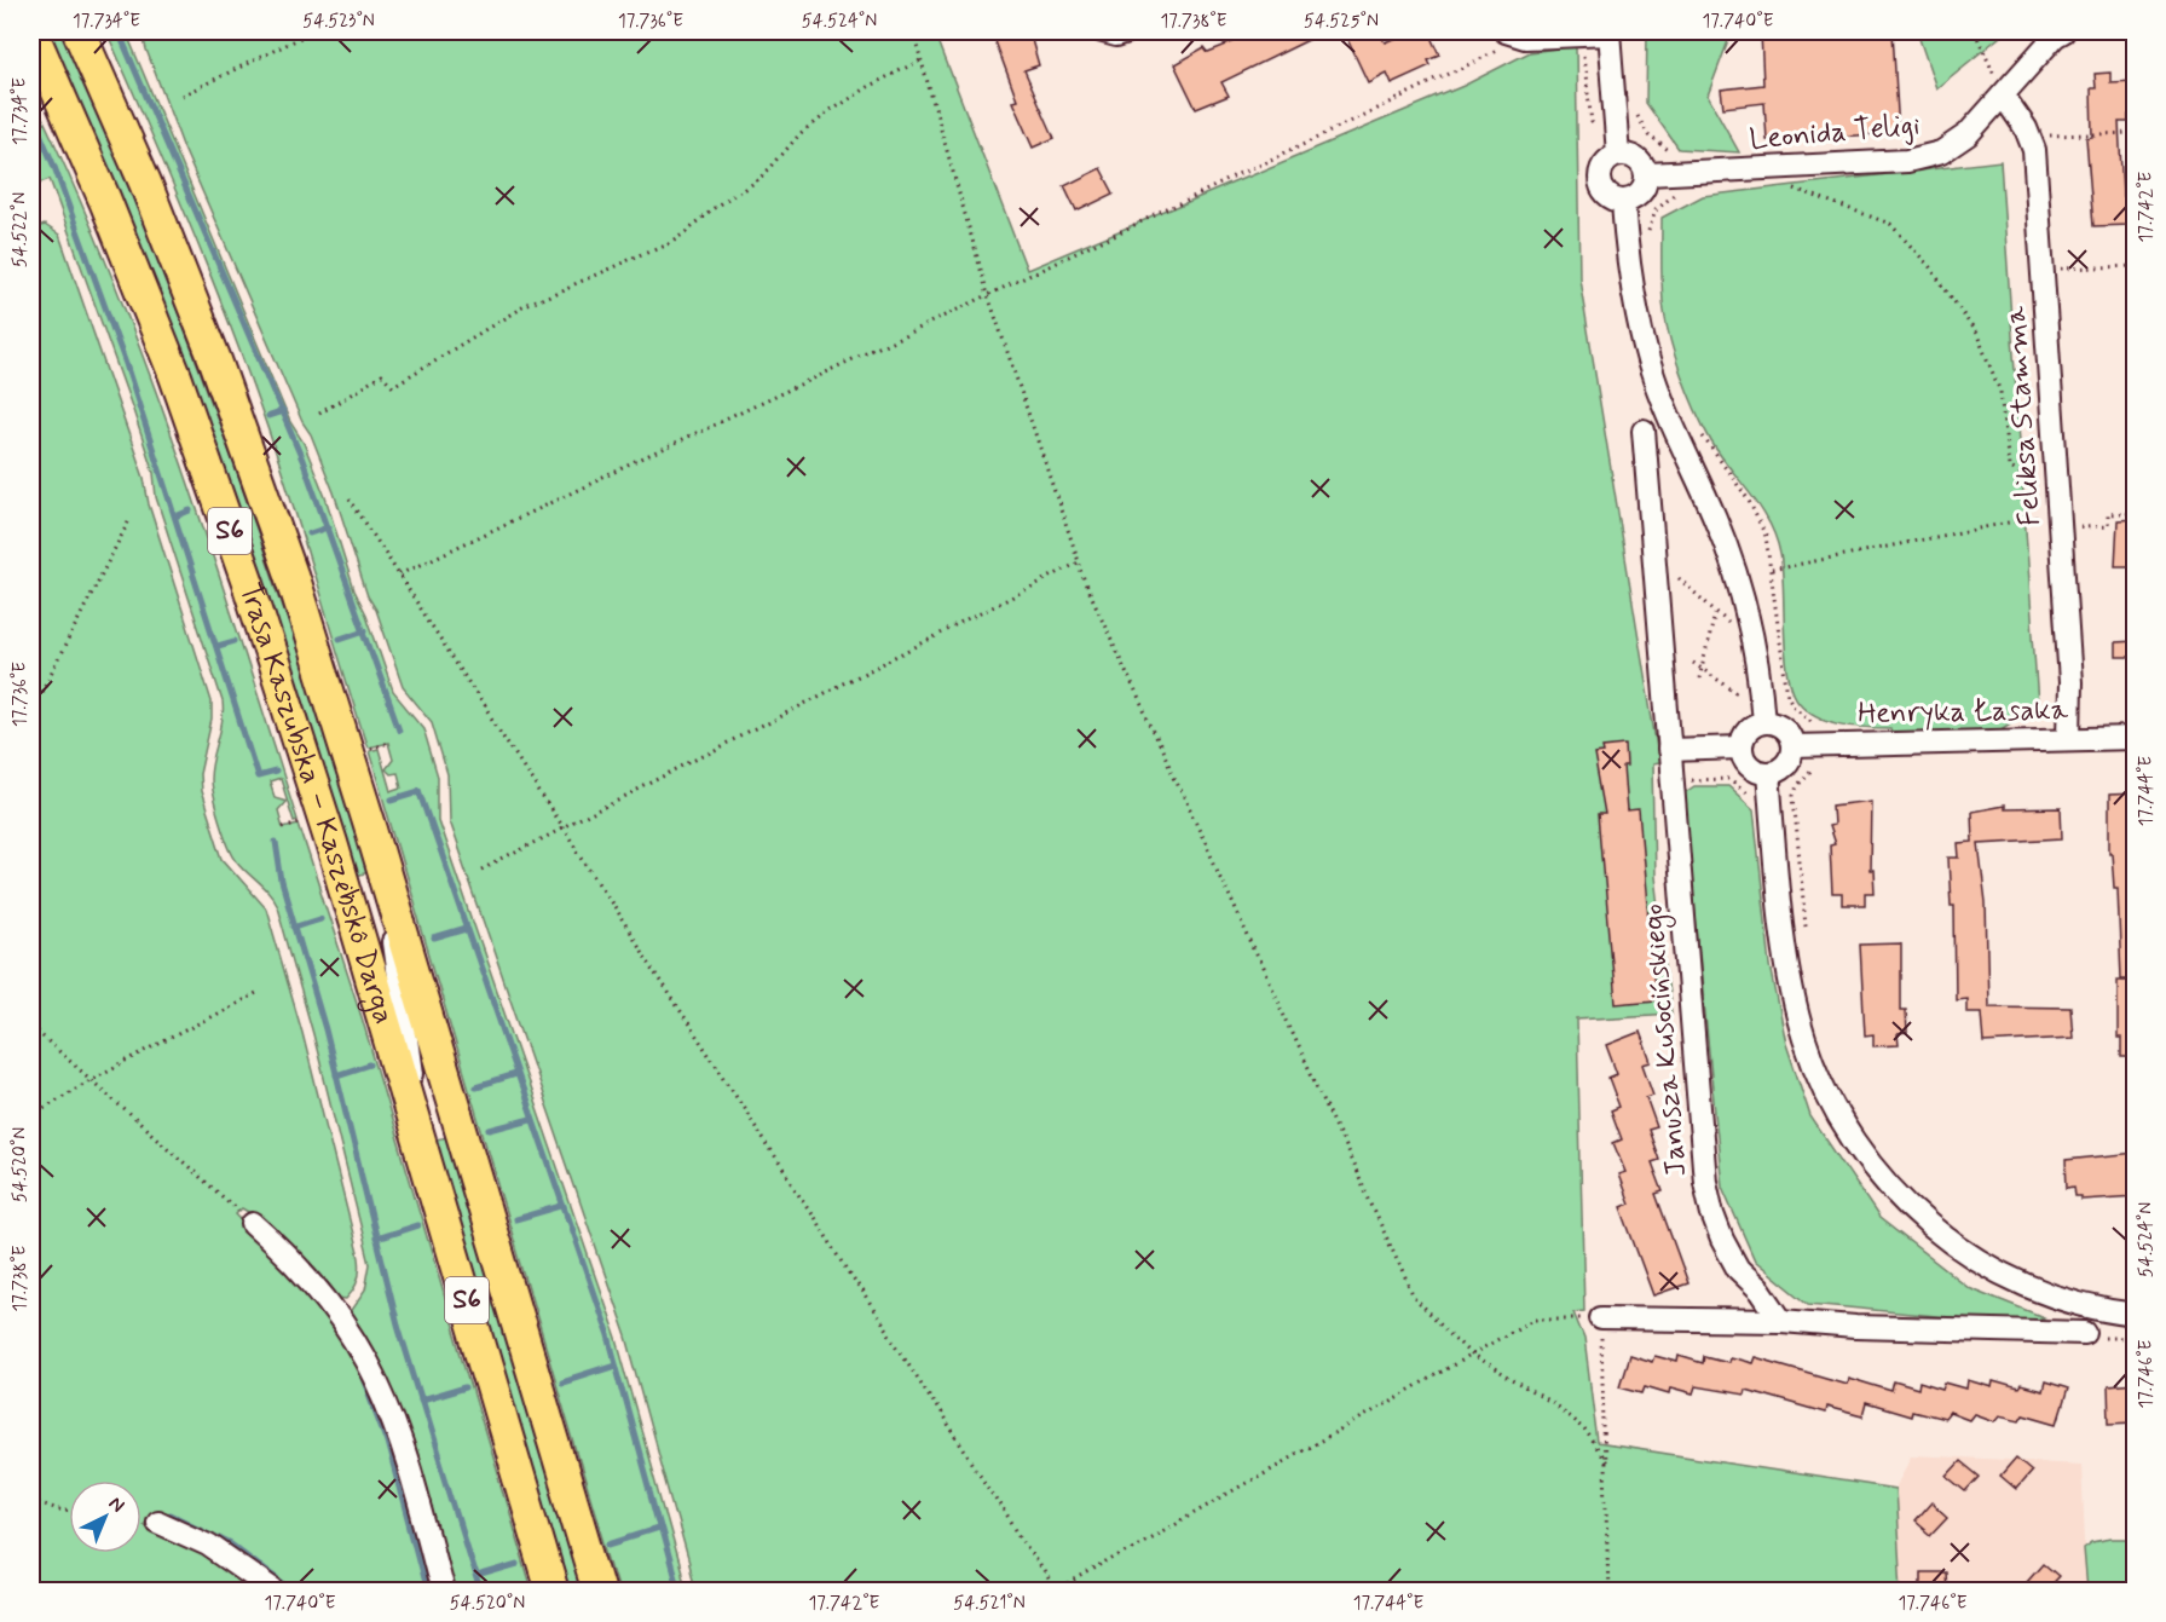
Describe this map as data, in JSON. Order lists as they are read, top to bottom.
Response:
{
  "streets": {
    "highway": ["S6", "Trasa Kaszubska – Kaszëbskô Darga"],
    "street": [
      "Leonida Teligi",
      "Feliksa Stamma",
      "Henryka Łasaka",
      "Janusza Kusocińskiego"
    ]
  },
  "crossings": [
    ["Leonida Teligi", "Feliksa Stamma"],
    ["Feliksa Stamma", "Henryka Łasaka"]
  ],
  "north": "top right",
  "coordinates": [
    "17.734°E",
    "54.523°N",
    "17.736°E",
    "54.524°N",
    "17.738°E",
    "54.525°N",
    "17.740°E",
    "17.742°E",
    "54.522°N",
    "17.744°E",
    "54.520°N",
    "17.746°E",
    "54.521°N"
  ]
}
